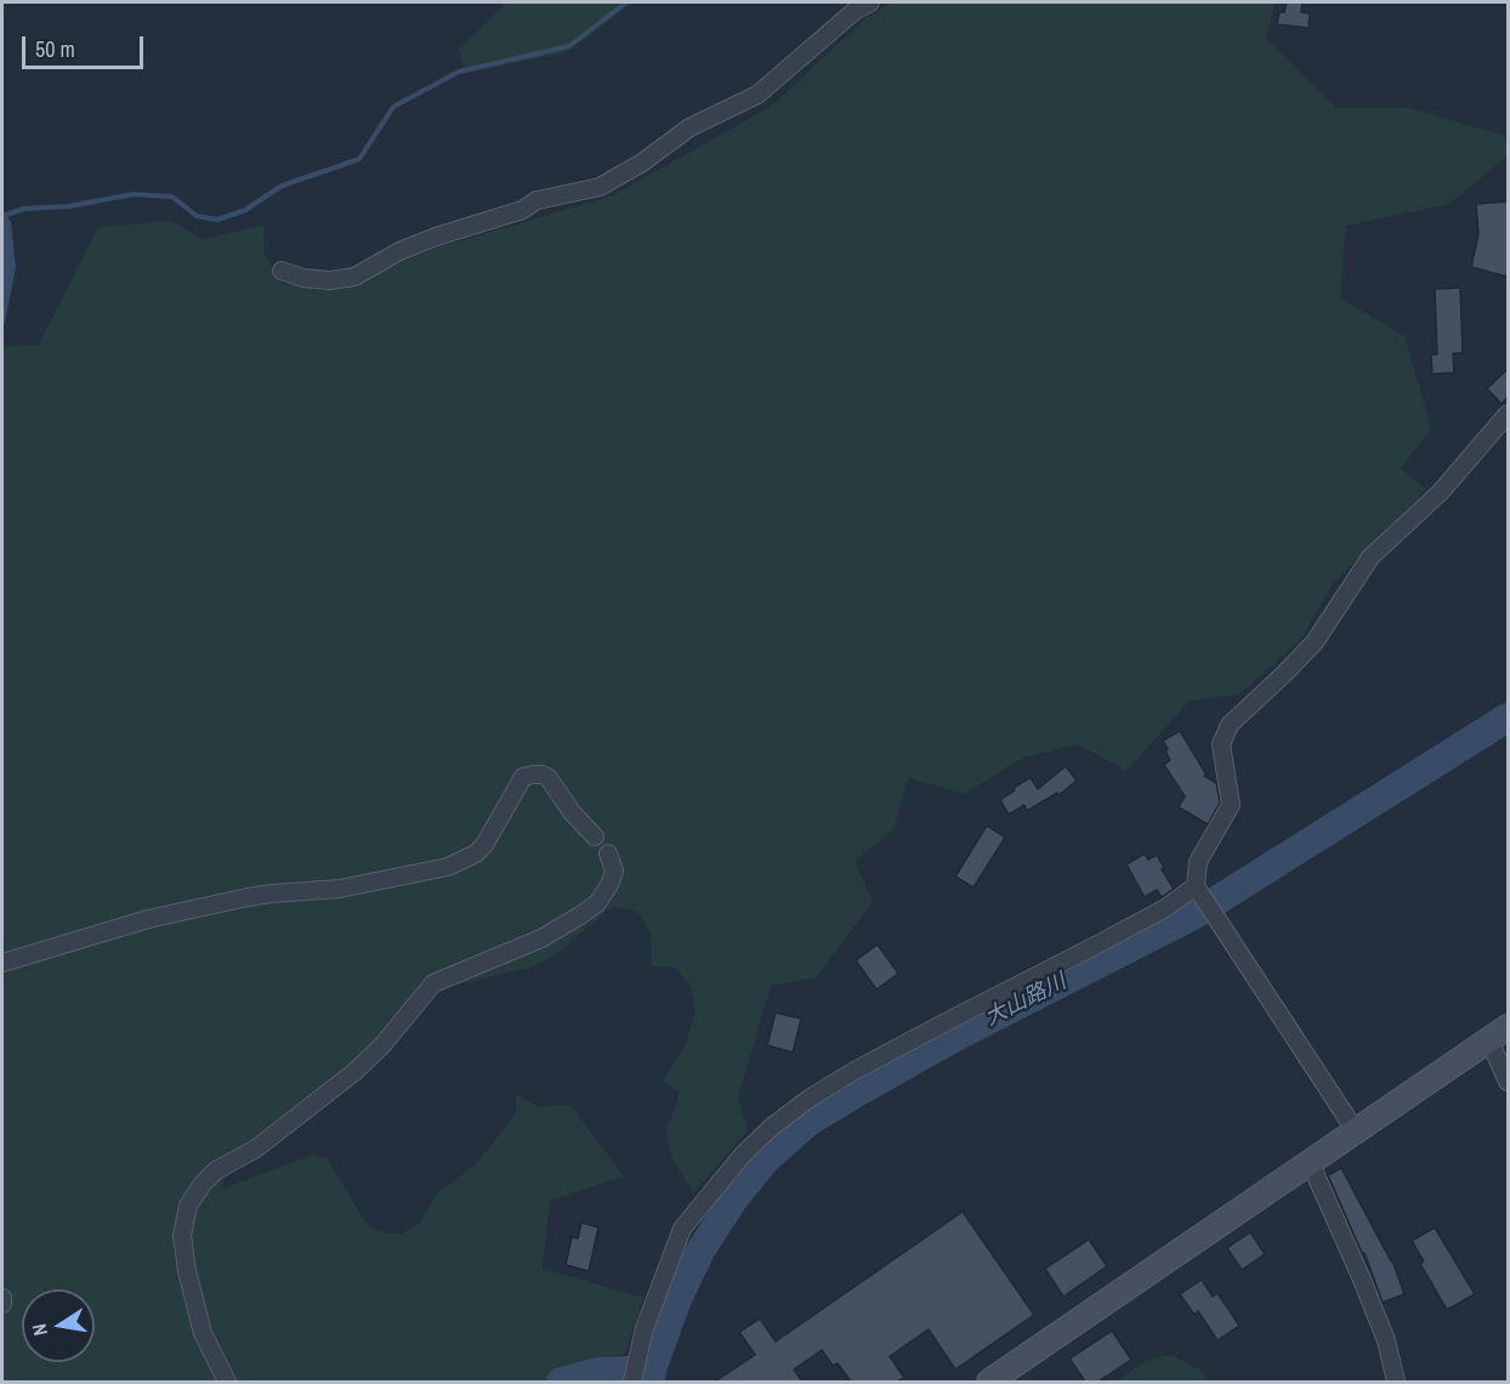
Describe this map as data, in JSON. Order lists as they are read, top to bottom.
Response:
{
  "water": ["大山路川"],
  "scale_bar": "50 m",
  "north": "left"
}
